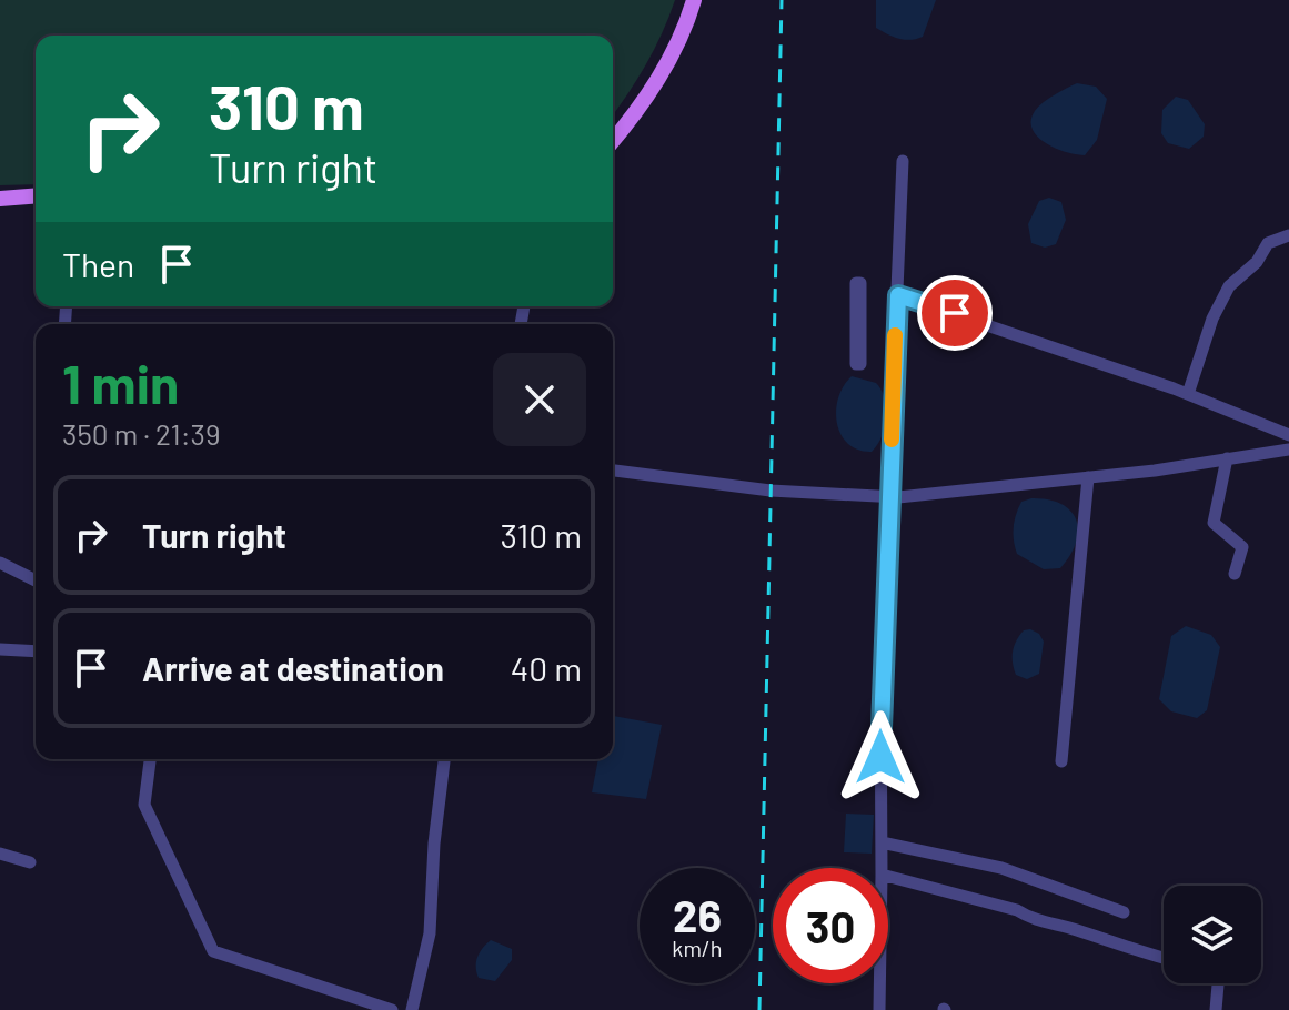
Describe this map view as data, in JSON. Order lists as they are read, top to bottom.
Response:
{
  "page": {
    "turn": ["310 m", "Turn right"],
    "then": "Then",
    "heading": ["1 min", "350 m · 21:39"],
    "list": [
      {
        "name": "Turn right",
        "value": "310 m"
      },
      {
        "name": "Arrive at destination",
        "value": "40 m"
      }
    ],
    "speed": "26 km/h",
    "limit": "30"
  }
}
